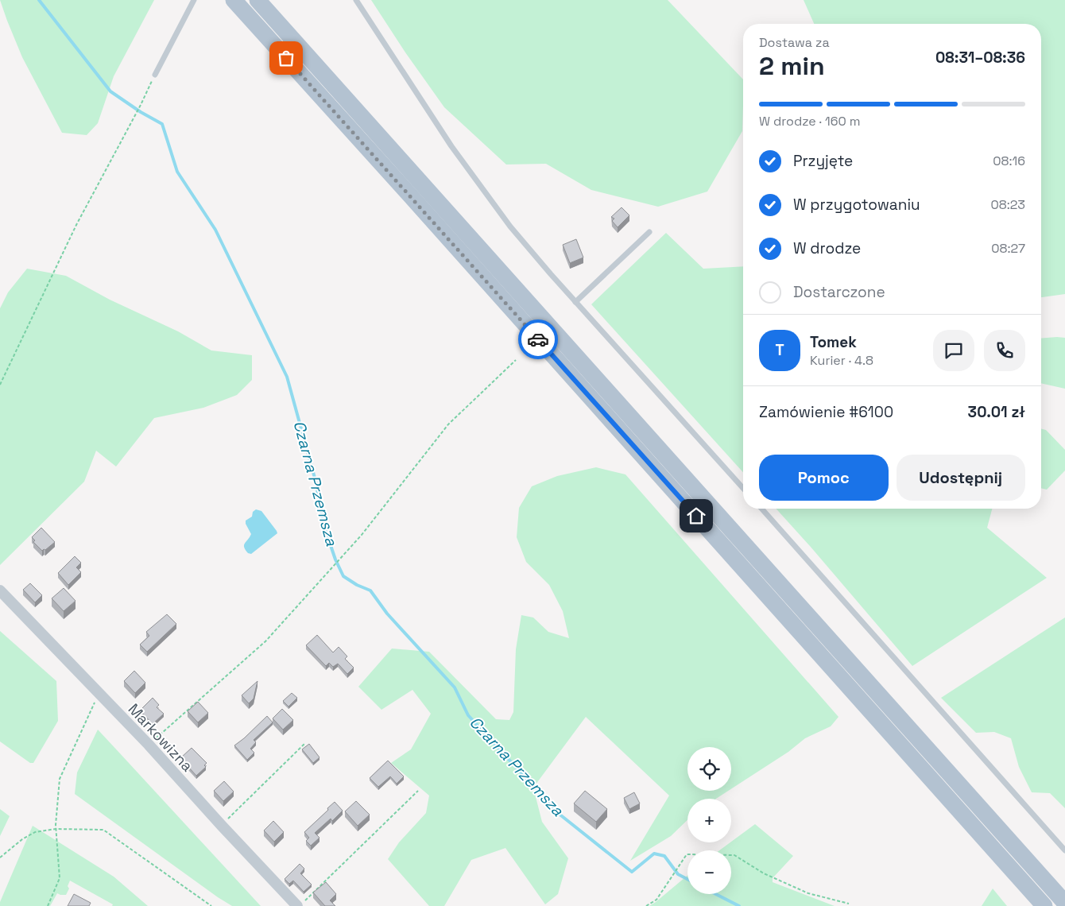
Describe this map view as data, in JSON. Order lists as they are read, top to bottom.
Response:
{
  "streets": {
    "street": ["Markowizna"]
  },
  "water": ["Czarna Przemsza"],
  "page": {
    "heading": ["2 min", "Dostawa za", "08:31–08:36"],
    "panel": [
      "Tomek",
      "Kurier · 4.8",
      "Zamówienie #6100",
      "30.01 zł"
    ],
    "bar": "W drodze · 160 m",
    "list": [
      ["Przyjęte", "08:16"],
      ["W przygotowaniu", "08:23"],
      ["W drodze", "08:27"],
      "Dostarczone"
    ],
    "round": "T",
    "buttons": ["Pomoc", "Udostępnij"],
    "map_buttons": ["+", "−"]
  }
}
